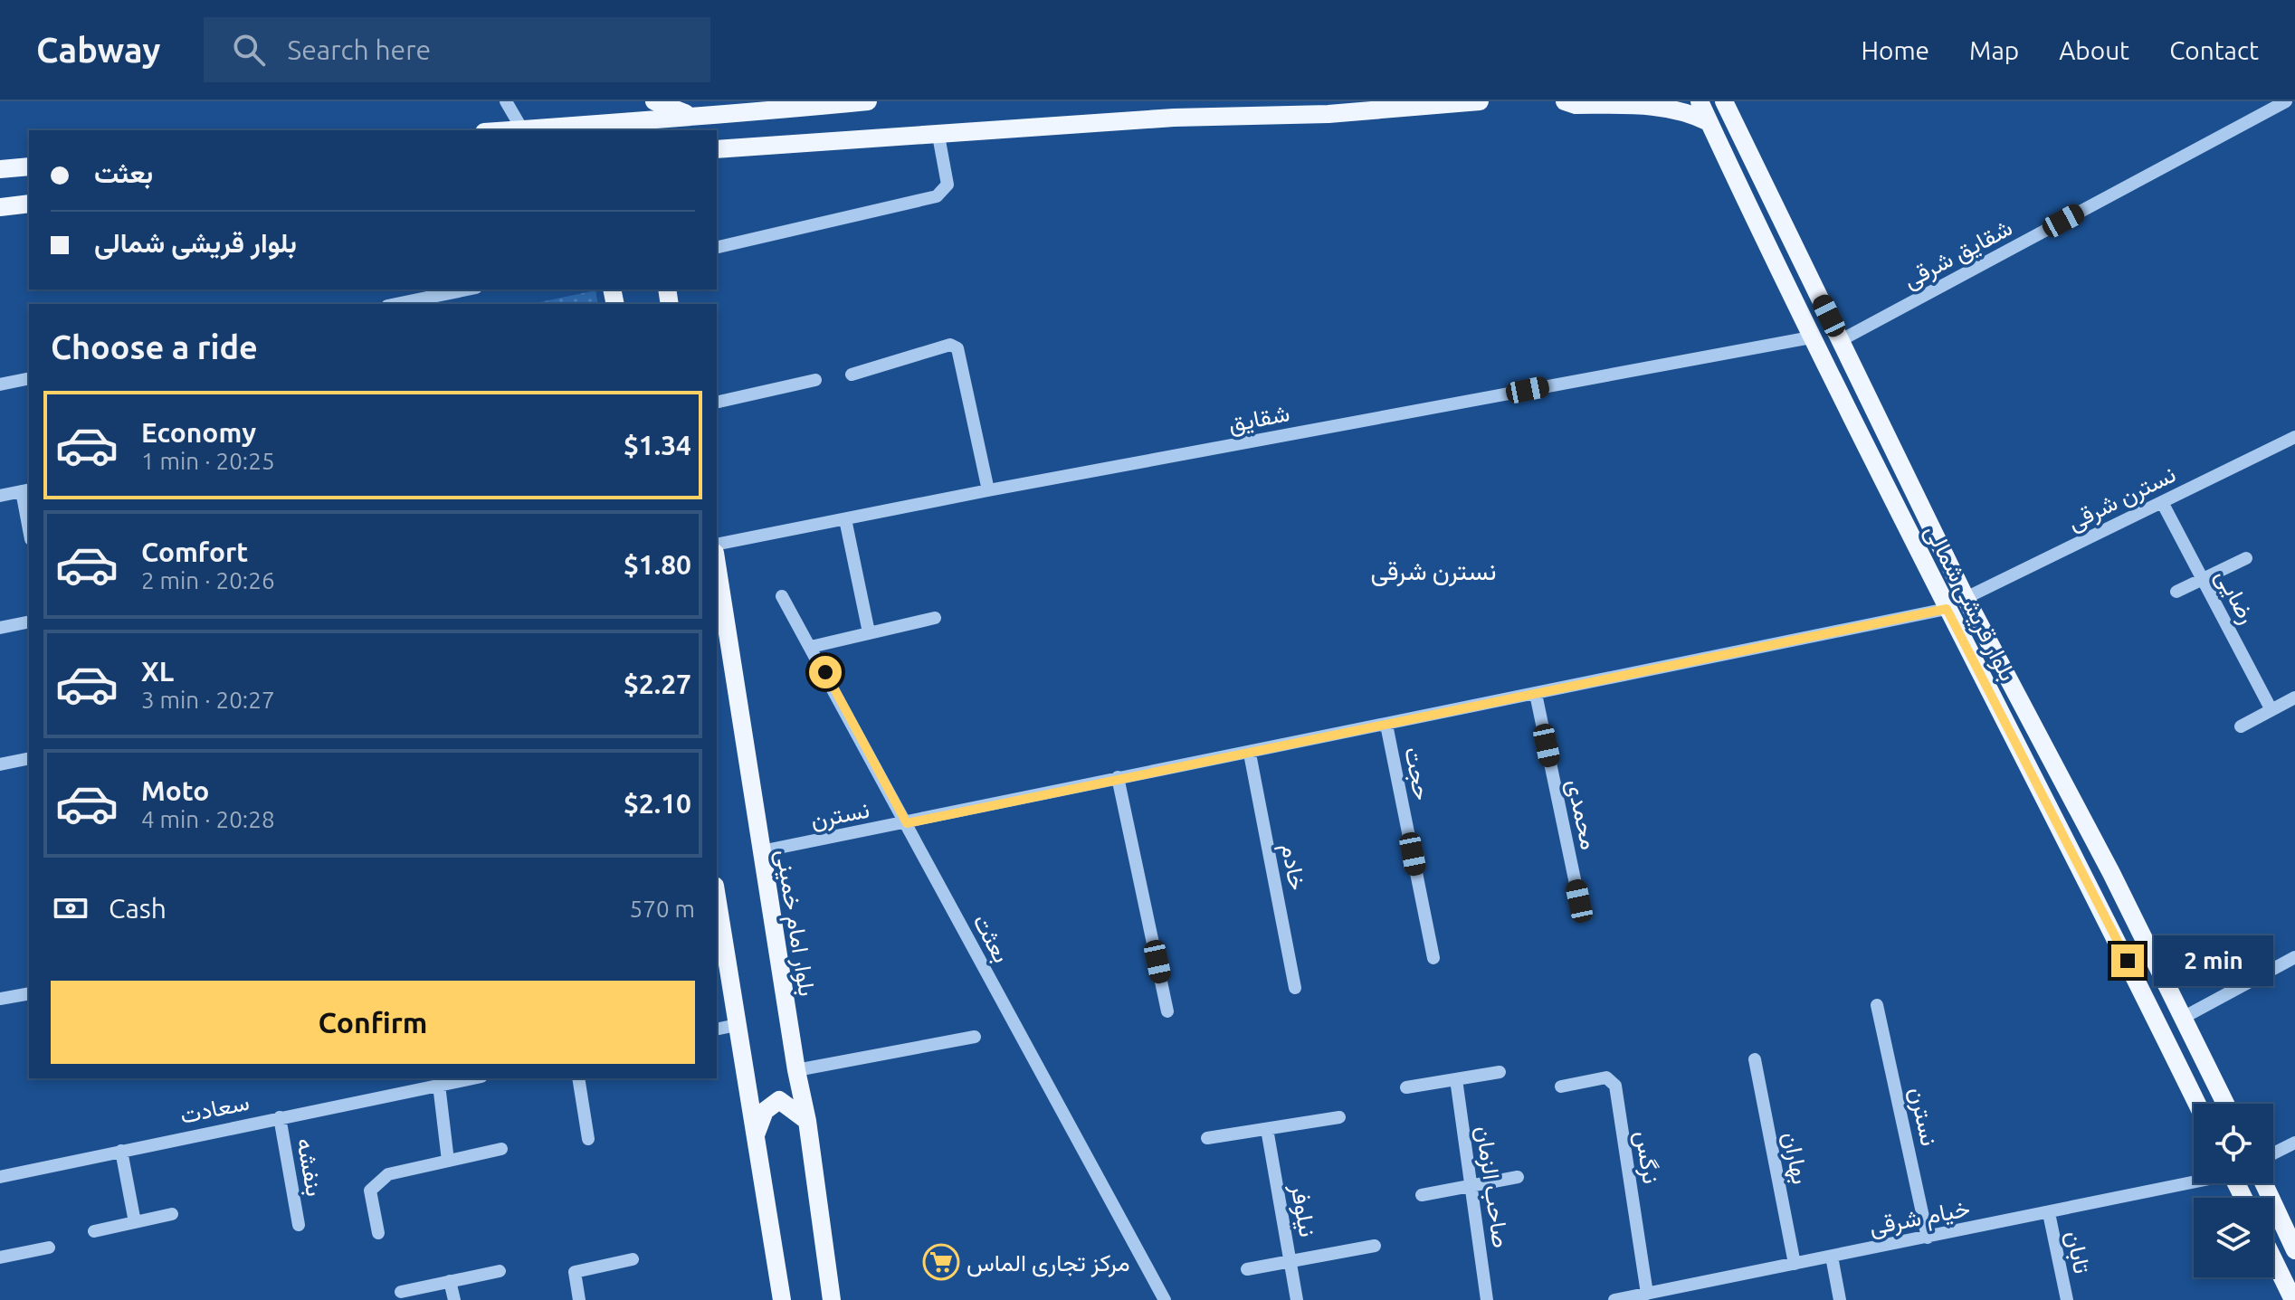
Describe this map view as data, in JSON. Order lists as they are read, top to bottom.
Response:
{
  "streets": {
    "main road": ["بلوار قریشی شمالی", "بلوار امام خمینی"],
    "street": [
      "شقایق شرقی",
      "شقایق",
      "نسترن شرقی",
      "رضایی",
      "حجت",
      "نسترن",
      "محمدی",
      "خادم",
      "بعثت",
      "سعادت",
      "نرگس",
      "بهاران",
      "بنفشه",
      "صاحب الزمان",
      "نیلوفر",
      "خیام شرقی",
      "تابان"
    ]
  },
  "crossings": [
    ["شقایق شرقی", "بلوار قریشی شمالی"],
    ["شقایق", "بلوار قریشی شمالی"],
    ["نسترن شرقی", "رضایی"],
    ["نسترن شرقی", "بلوار قریشی شمالی"],
    ["بلوار قریشی شمالی", "نسترن"],
    ["حجت", "نسترن"],
    ["نسترن", "محمدی"],
    ["نسترن", "خادم"],
    ["نسترن", "بلوار امام خمینی"],
    ["نسترن", "بعثت"],
    ["نسترن", "خیام شرقی"],
    ["سعادت", "بنفشه"],
    ["نرگس", "خیام شرقی"],
    ["بهاران", "خیام شرقی"],
    ["خیام شرقی", "تابان"]
  ],
  "districts": ["نسترن شرقی"],
  "places": {
    "supermarket": ["مرکز تجاری الماس"]
  },
  "page": {
    "header": "Cabway",
    "search": "Search here",
    "nav": [
      "Home",
      "Map",
      "About",
      "Contact"
    ],
    "banner": ["بعثت", "بلوار قریشی شمالی"],
    "heading": "Choose a ride",
    "list": [
      {
        "name": "Economy",
        "note": "1 min · 20:25",
        "value": "$1.34"
      },
      {
        "name": "Comfort",
        "note": "2 min · 20:26",
        "value": "$1.80"
      },
      {
        "name": "XL",
        "note": "3 min · 20:27",
        "value": "$2.27"
      },
      {
        "name": "Moto",
        "note": "4 min · 20:28",
        "value": "$2.10"
      }
    ],
    "pay": ["Cash", "570 m"],
    "bubble": "2 min",
    "buttons": "Confirm"
  }
}
